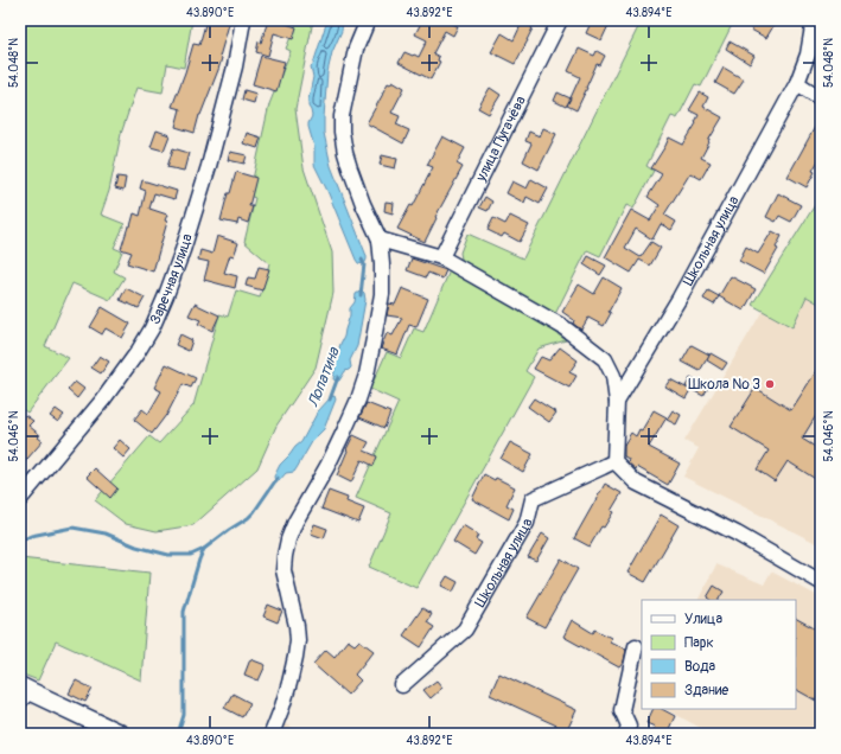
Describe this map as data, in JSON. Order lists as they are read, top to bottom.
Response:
{
  "streets": {
    "street": ["улица Пугачёва", "Школьная улица", "Заречная улица"]
  },
  "water": ["Лопатина"],
  "places": ["Школа № 3"],
  "legend": [
    "Улица",
    "Парк",
    "Вода",
    "Здание"
  ],
  "coordinates": [
    "43.890°E",
    "43.892°E",
    "43.894°E",
    "54.048°N",
    "54.046°N"
  ]
}
